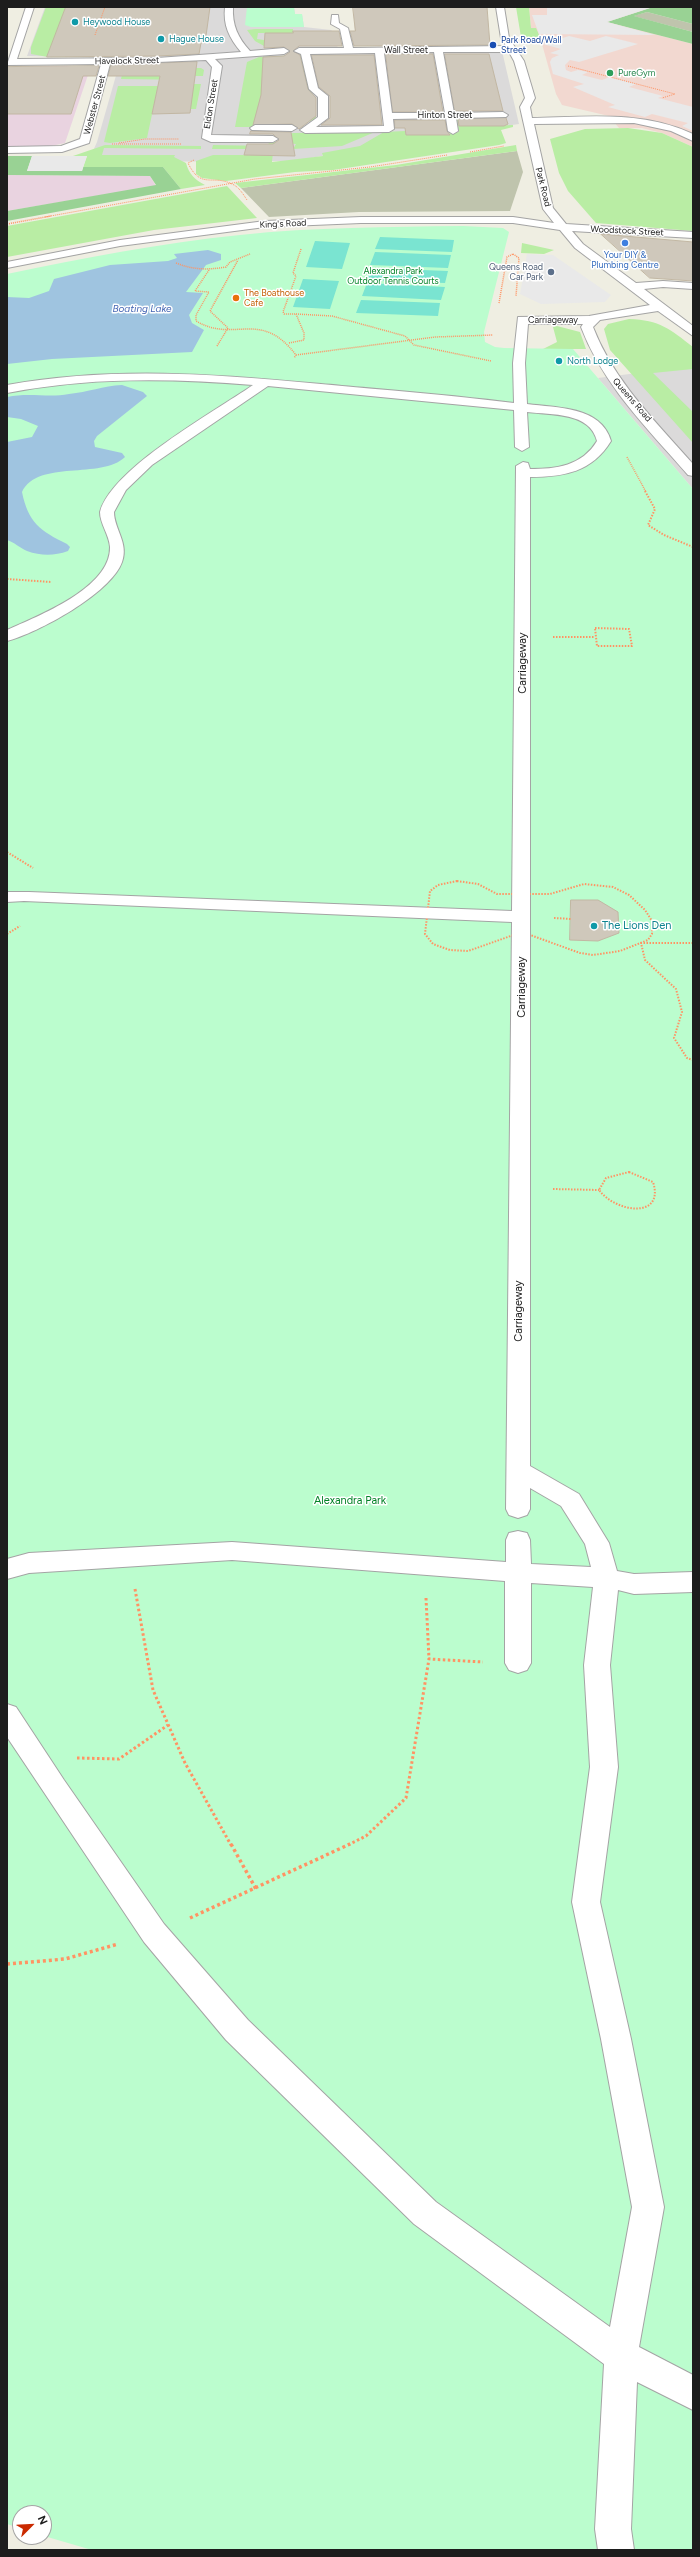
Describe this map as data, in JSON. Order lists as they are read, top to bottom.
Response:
{
  "streets": {
    "street": [
      "Wall Street",
      "Havelock Street",
      "Eldon Street",
      "Webster Street",
      "Hinton Street",
      "Park Road",
      "King's Road",
      "Woodstock Street",
      "Carriageway",
      "Queens Road"
    ]
  },
  "crossings": [
    ["Wall Street", "Hinton Street"],
    ["Wall Street", "Park Road"],
    ["Havelock Street", "Eldon Street"],
    ["Havelock Street", "Webster Street"],
    ["Park Road", "King's Road"],
    ["Park Road", "Woodstock Street"],
    ["King's Road", "Woodstock Street"],
    ["Carriageway", "Queens Road"]
  ],
  "water": ["Boating Lake"],
  "parks": ["Alexandra Park Outdoor Tennis Courts", "Alexandra Park"],
  "places": [
    "Heywood House",
    "Hague House",
    "Park Road/Wall Street",
    "PureGym",
    "Your DIY & Plumbing Centre",
    "Queens Road Car Park",
    "The Boathouse Cafe",
    "North Lodge",
    "The Lions Den"
  ],
  "north": "top right"
}
